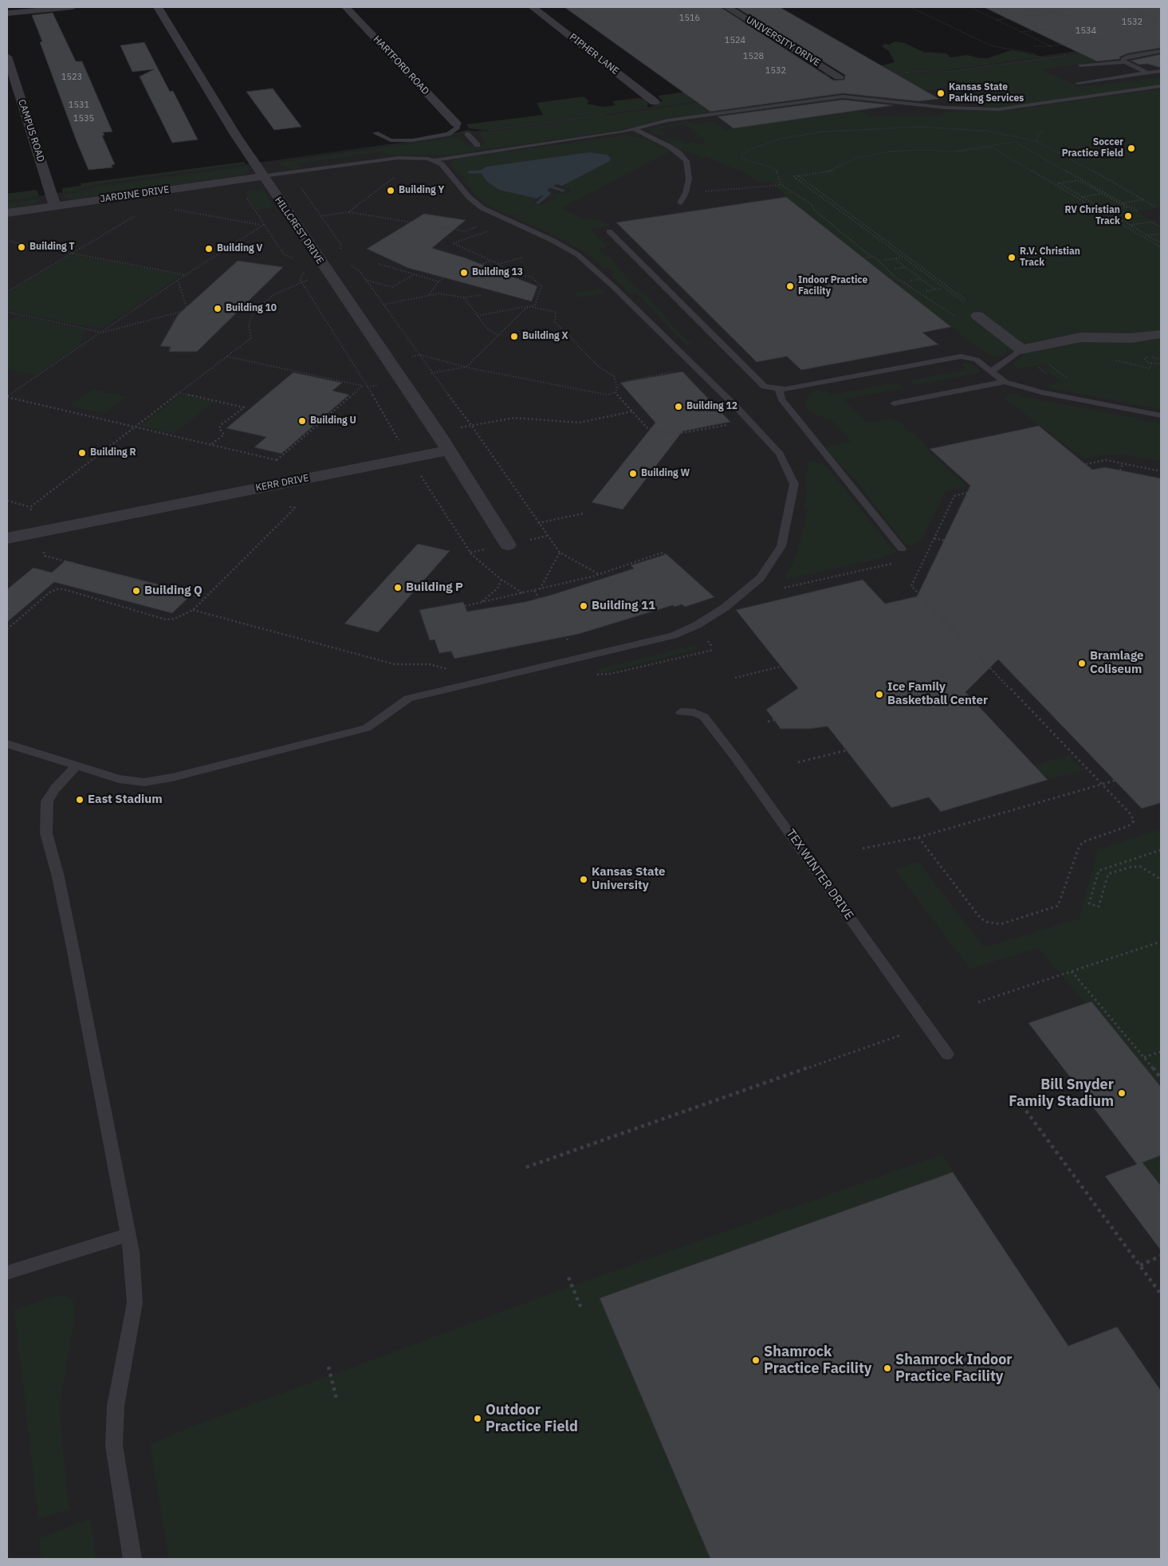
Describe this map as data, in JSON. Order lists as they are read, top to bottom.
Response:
{
  "streets": {
    "street": [
      "UNIVERSITY DRIVE",
      "PIPHER LANE",
      "HARTFORD ROAD",
      "CAMPUS ROAD",
      "JARDINE DRIVE",
      "HILLCREST DRIVE",
      "KERR DRIVE"
    ],
    "lane": ["TEX WINTER DRIVE"]
  },
  "crossings": [
    ["CAMPUS ROAD", "JARDINE DRIVE"],
    ["JARDINE DRIVE", "HILLCREST DRIVE"],
    ["HILLCREST DRIVE", "KERR DRIVE"]
  ],
  "places": [
    "Kansas State Parking Services",
    "Soccer Practice Field",
    "Building Y",
    "RV Christian Track",
    "Building T",
    "Building V",
    "R.V. Christian Track",
    "Building 13",
    "Indoor Practice Facility",
    "Building 10",
    "Building X",
    "Building 12",
    "Building U",
    "Building R",
    "Building W",
    "Building P",
    "Building Q",
    "Building 11",
    "Bramlage Coliseum",
    "Ice Family Basketball Center",
    "East Stadium",
    "Kansas State University",
    "Bill Snyder Family Stadium",
    "Shamrock Practice Facility",
    "Shamrock Indoor Practice Facility",
    "Outdoor Practice Field"
  ],
  "house_numbers": [
    "1516",
    "1532",
    "1534",
    "1524",
    "1528",
    "1532",
    "1523",
    "1531",
    "1535"
  ]
}
